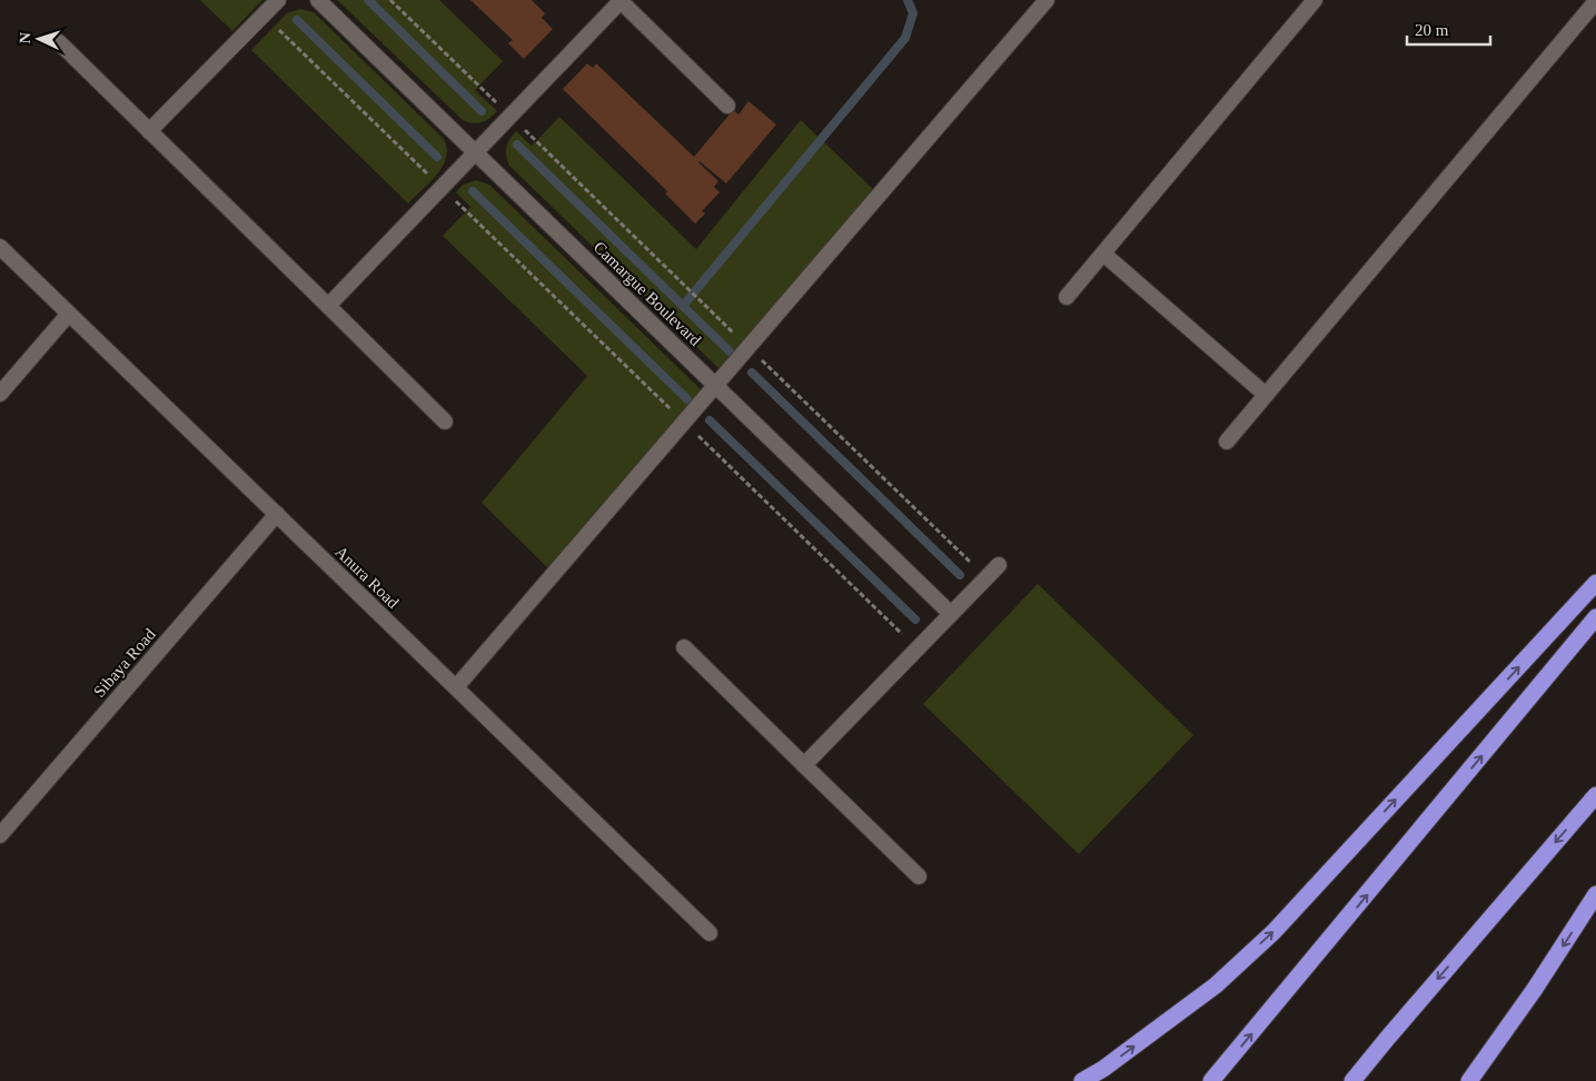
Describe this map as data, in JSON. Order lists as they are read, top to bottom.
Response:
{
  "streets": {
    "street": ["Camargue Boulevard", "Anura Road", "Sibaya Road"]
  },
  "crossings": [
    ["Anura Road", "Sibaya Road"]
  ],
  "scale_bar": "20 m",
  "north": "left"
}
